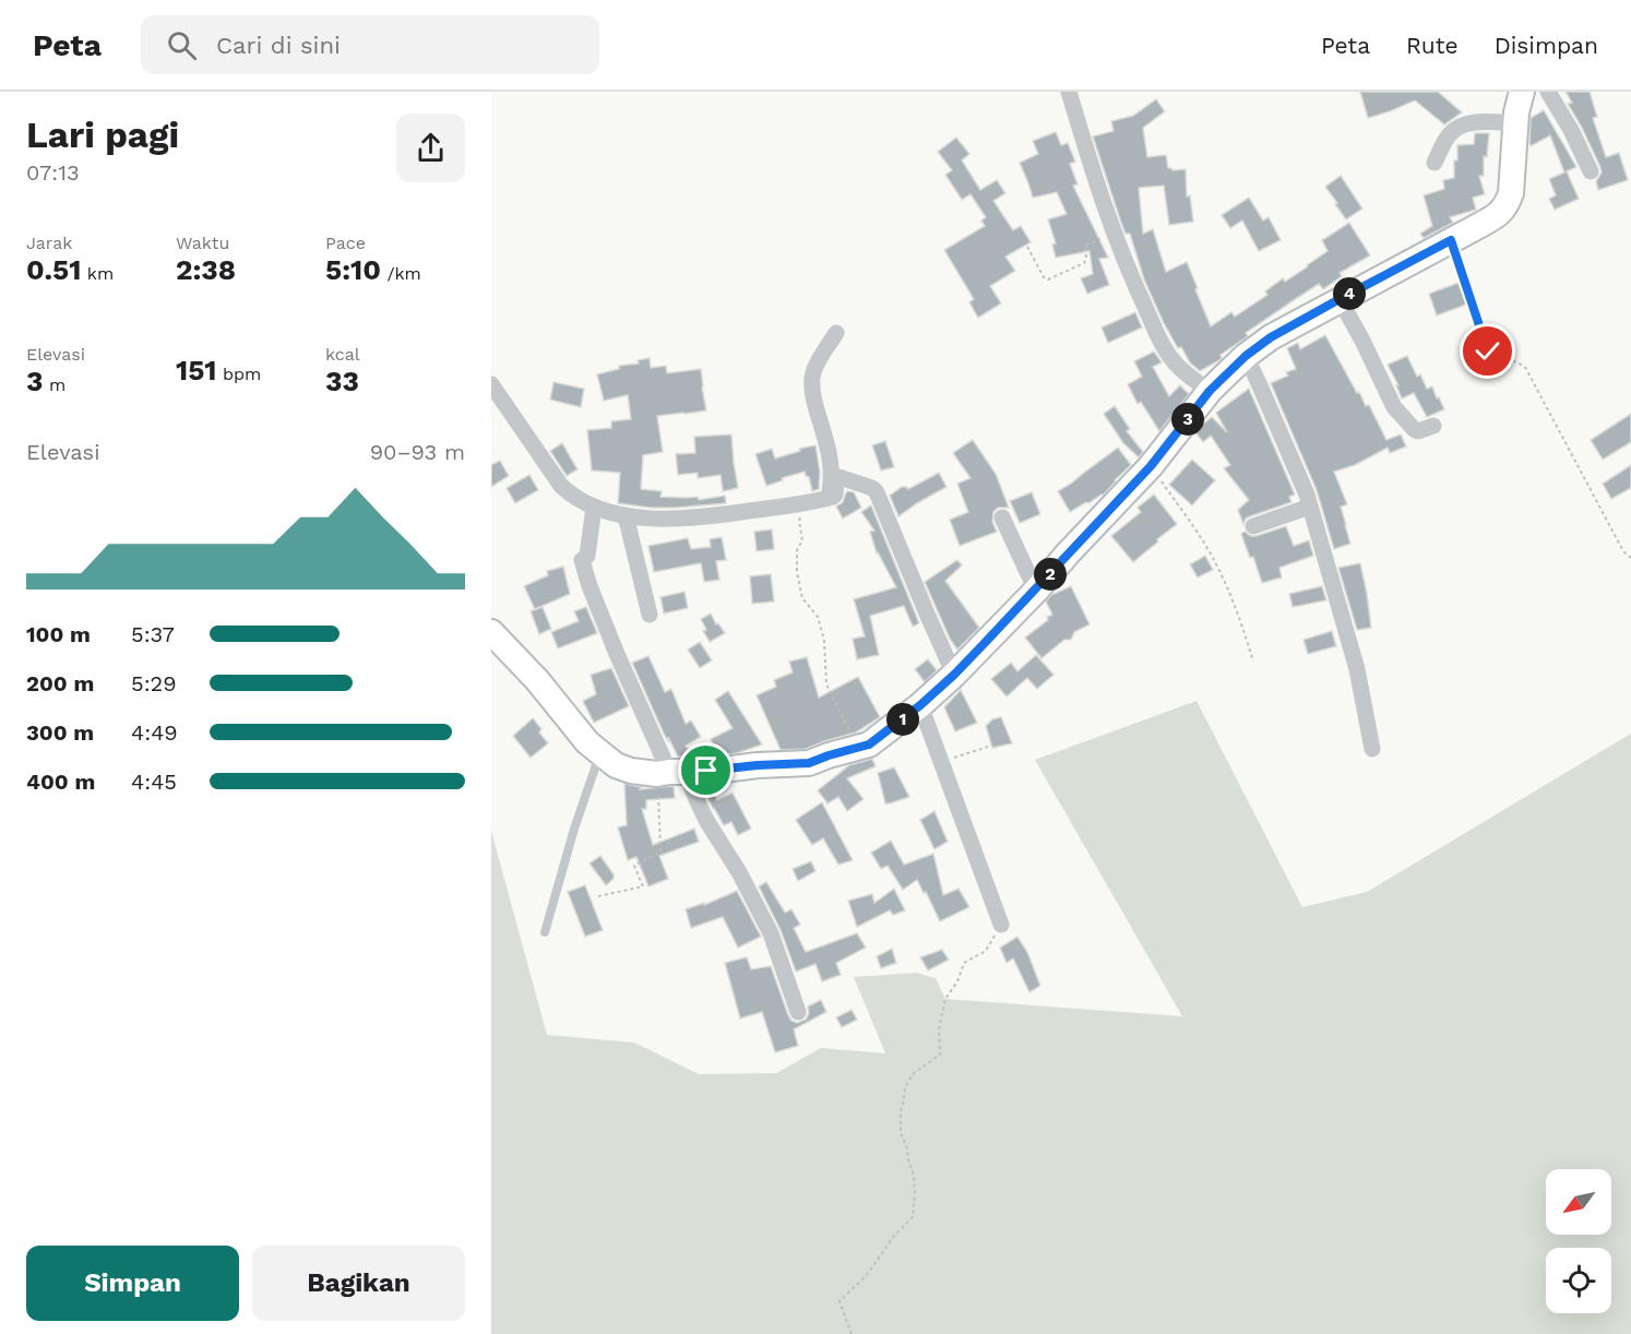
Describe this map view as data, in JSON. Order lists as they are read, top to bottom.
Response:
{
  "north": "bottom left",
  "page": {
    "header": "Peta",
    "search": "Cari di sini",
    "nav": ["Peta", "Rute", "Disimpan"],
    "heading": ["Lari pagi", "07:13"],
    "stats": [
      ["Jarak", "0.51 km"],
      ["Waktu", "2:38"],
      ["Pace", "5:10 /km"],
      ["Elevasi", "3 m"],
      ["151 bpm"],
      ["kcal", "33"]
    ],
    "pins": [
      "4",
      "3",
      "2",
      "1"
    ],
    "chart": ["Elevasi", "90–93 m"],
    "list": [
      {
        "name": "100 m",
        "note": "5:37"
      },
      {
        "name": "200 m",
        "note": "5:29"
      },
      {
        "name": "300 m",
        "note": "4:49"
      },
      {
        "name": "400 m",
        "note": "4:45"
      }
    ],
    "buttons": ["Simpan", "Bagikan"]
  }
}
